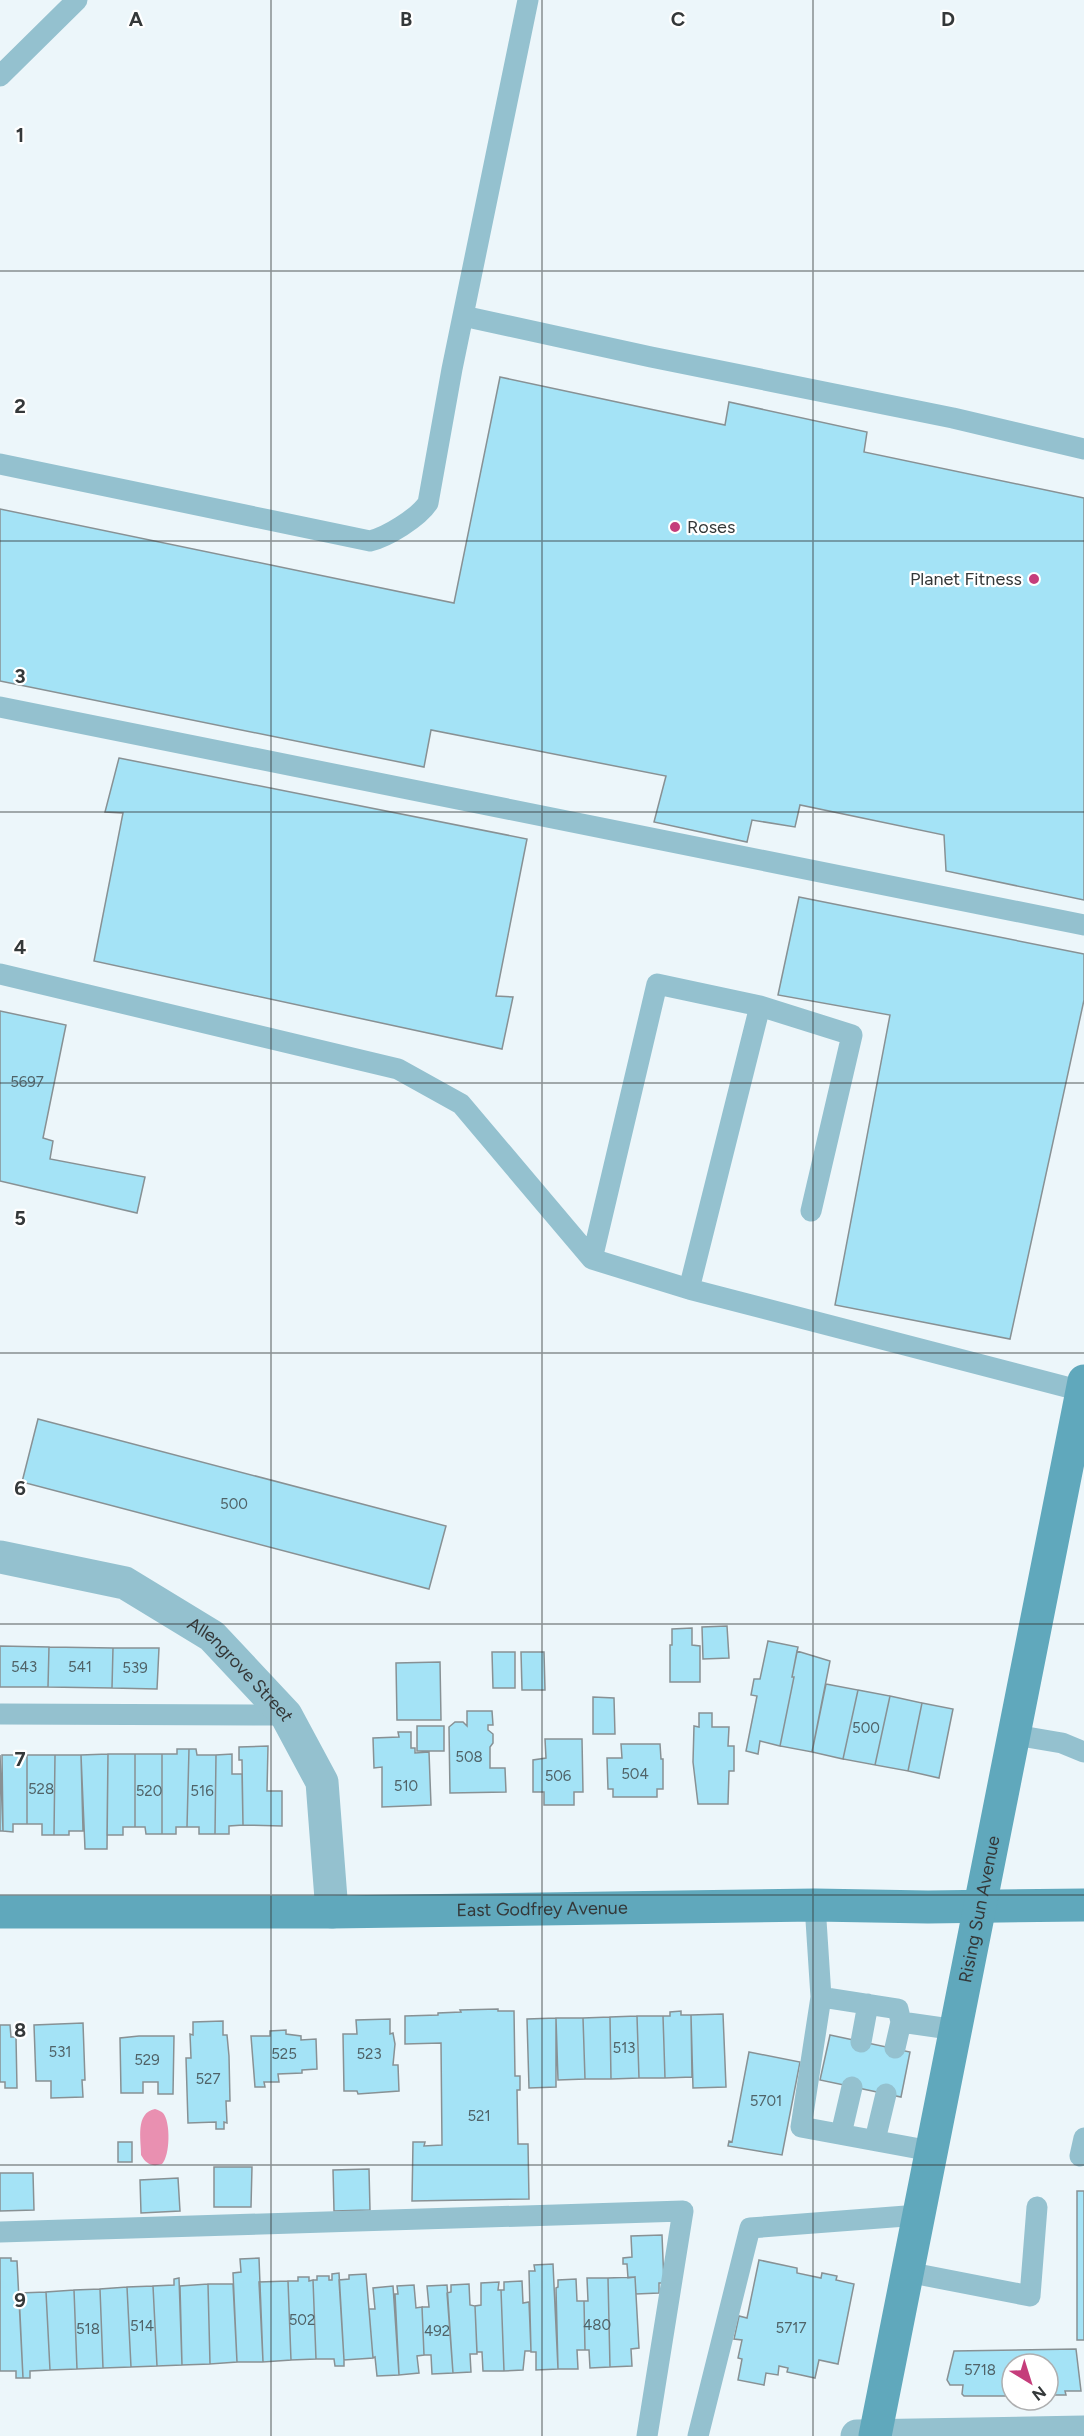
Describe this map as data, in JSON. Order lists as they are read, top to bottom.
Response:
{
  "streets": {
    "main road": ["East Godfrey Avenue", "Rising Sun Avenue"],
    "street": ["Allengrove Street"]
  },
  "crossings": [
    ["Allengrove Street", "East Godfrey Avenue"],
    ["East Godfrey Avenue", "Rising Sun Avenue"]
  ],
  "places": ["Roses", "Planet Fitness"],
  "house_numbers": [
    "5697",
    "500",
    "543",
    "541",
    "539",
    "500",
    "508",
    "504",
    "506",
    "510",
    "528",
    "520",
    "516",
    "513",
    "531",
    "525",
    "523",
    "529",
    "527",
    "5701",
    "521",
    "502",
    "480",
    "514",
    "5717",
    "518",
    "492",
    "5718"
  ],
  "north": "bottom right",
  "grid": {
    "columns": [
      "A",
      "B",
      "C",
      "D"
    ],
    "rows": [
      "1",
      "2",
      "3",
      "4",
      "5",
      "6",
      "7",
      "8",
      "9"
    ]
  }
}
